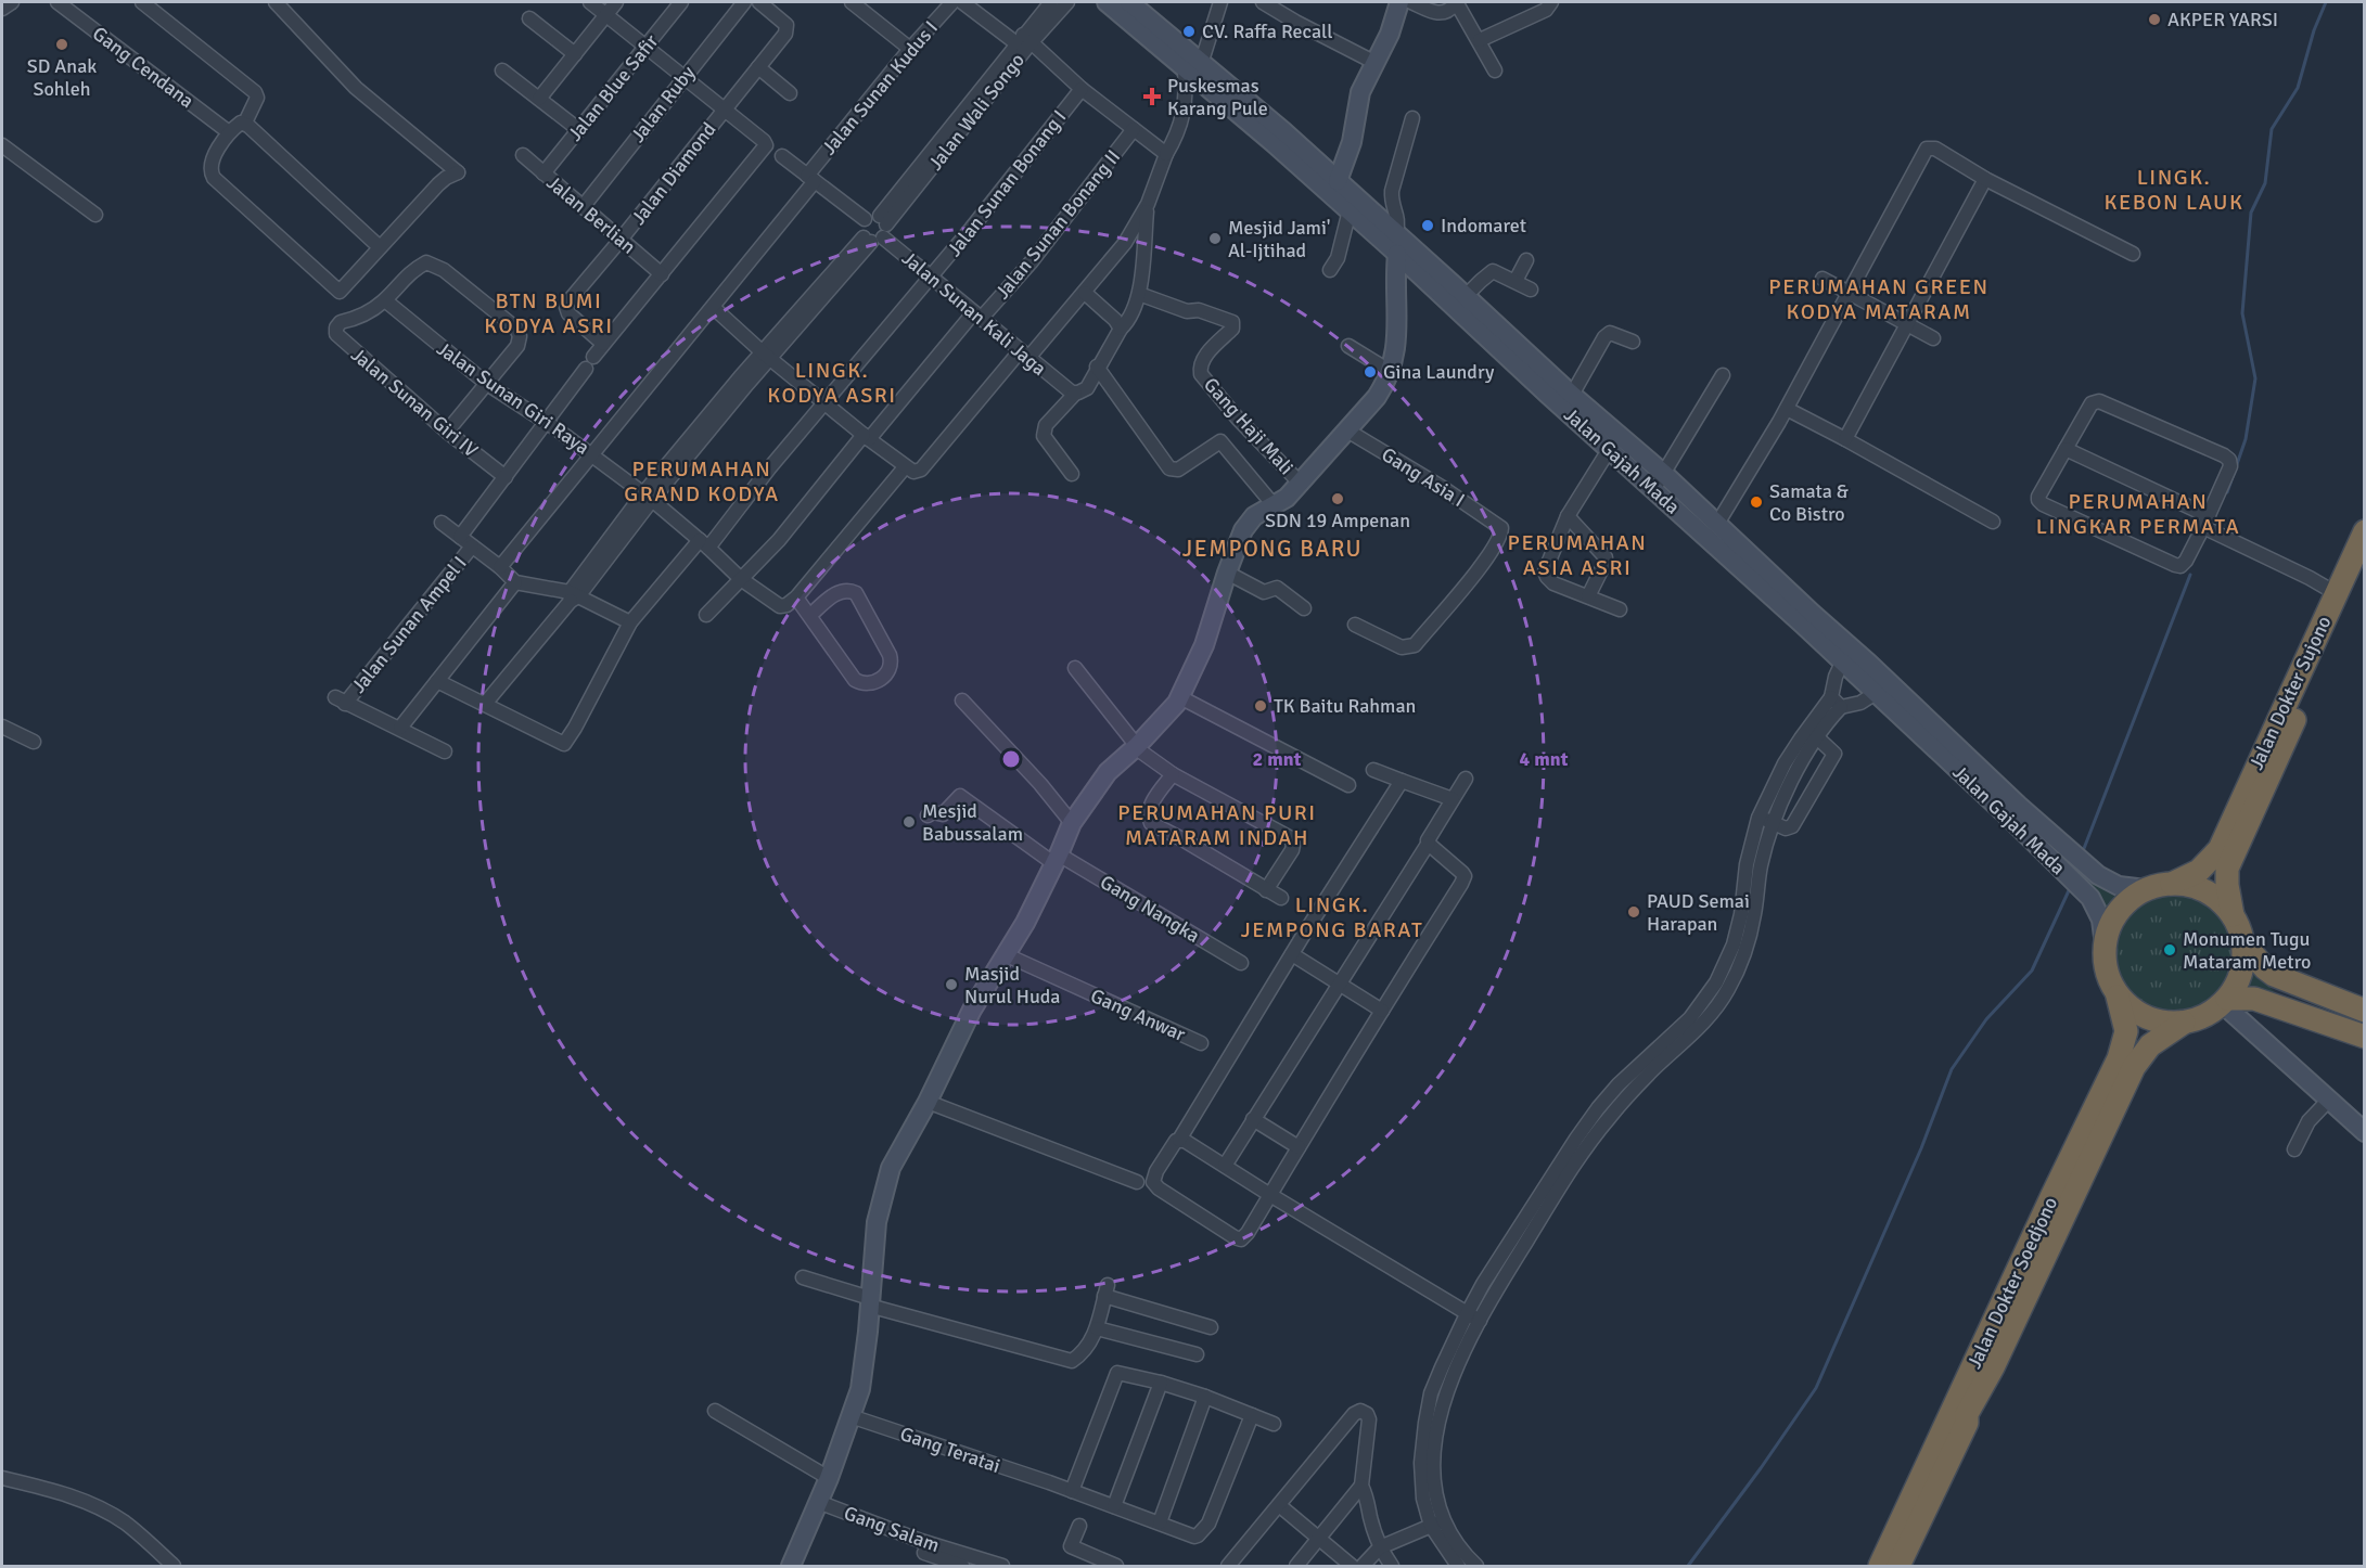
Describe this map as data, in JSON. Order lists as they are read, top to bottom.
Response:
{
  "streets": {
    "highway": ["Jalan Dokter Sujono", "Jalan Dokter Soedjono"],
    "main road": ["Jalan Gajah Mada"],
    "street": [
      "Gang Cendana",
      "Jalan Blue Safir",
      "Jalan Sunan Kudus I",
      "Jalan Ruby",
      "Jalan Wali Songo",
      "Jalan Diamond",
      "Jalan Sunan Bonang I",
      "Jalan Berlian",
      "Jalan Sunan Bonang II",
      "Jalan Sunan Kali Jaga",
      "Jalan Sunan Giri Raya",
      "Jalan Sunan Giri IV",
      "Gang Haji Mali",
      "Gang Asia I",
      "Jalan Sunan Ampel I",
      "Gang Nangka",
      "Gang Anwar",
      "Gang Teratai",
      "Gang Salam"
    ]
  },
  "crossings": [
    ["Jalan Blue Safir", "Jalan Berlian"],
    ["Jalan Sunan Kudus I", "Jalan Sunan Giri Raya"],
    ["Jalan Ruby", "Jalan Berlian"],
    ["Jalan Wali Songo", "Jalan Sunan Bonang I"],
    ["Jalan Wali Songo", "Jalan Sunan Kali Jaga"],
    ["Jalan Wali Songo", "Jalan Sunan Giri Raya"],
    ["Jalan Diamond", "Jalan Berlian"],
    ["Jalan Sunan Bonang I", "Jalan Sunan Kali Jaga"],
    ["Jalan Sunan Bonang I", "Jalan Sunan Giri Raya"],
    ["Jalan Sunan Bonang II", "Jalan Sunan Kali Jaga"],
    ["Jalan Sunan Bonang II", "Jalan Sunan Giri Raya"],
    ["Jalan Sunan Giri Raya", "Jalan Sunan Giri IV"],
    ["Jalan Gajah Mada", "Jalan Dokter Sujono"],
    ["Jalan Gajah Mada", "Jalan Dokter Soedjono"],
    ["Jalan Dokter Sujono", "Jalan Dokter Soedjono"]
  ],
  "districts": [
    "LINGK. KEBON LAUK",
    "PERUMAHAN GREEN KODYA MATARAM",
    "BTN BUMI KODYA ASRI",
    "LINGK. KODYA ASRI",
    "PERUMAHAN GRAND KODYA",
    "PERUMAHAN LINGKAR PERMATA",
    "PERUMAHAN ASIA ASRI",
    "JEMPONG BARU",
    "PERUMAHAN PURI MATARAM INDAH",
    "LINGK. JEMPONG BARAT"
  ],
  "places": {
    "other": [
      "AKPER YARSI",
      "CV. Raffa Recall",
      "SD Anak Sohleh",
      "Indomaret",
      "Mesjid Jami' Al-Ijtihad",
      "Gina Laundry",
      "SDN 19 Ampenan",
      "Samata & Co Bistro",
      "TK Baitu Rahman",
      "Mesjid Babussalam",
      "PAUD Semai Harapan",
      "Monumen Tugu Mataram Metro",
      "Masjid Nurul Huda"
    ],
    "health": ["Puskesmas Karang Pule"]
  },
  "rings": ["2 mnt", "4 mnt"]
}
